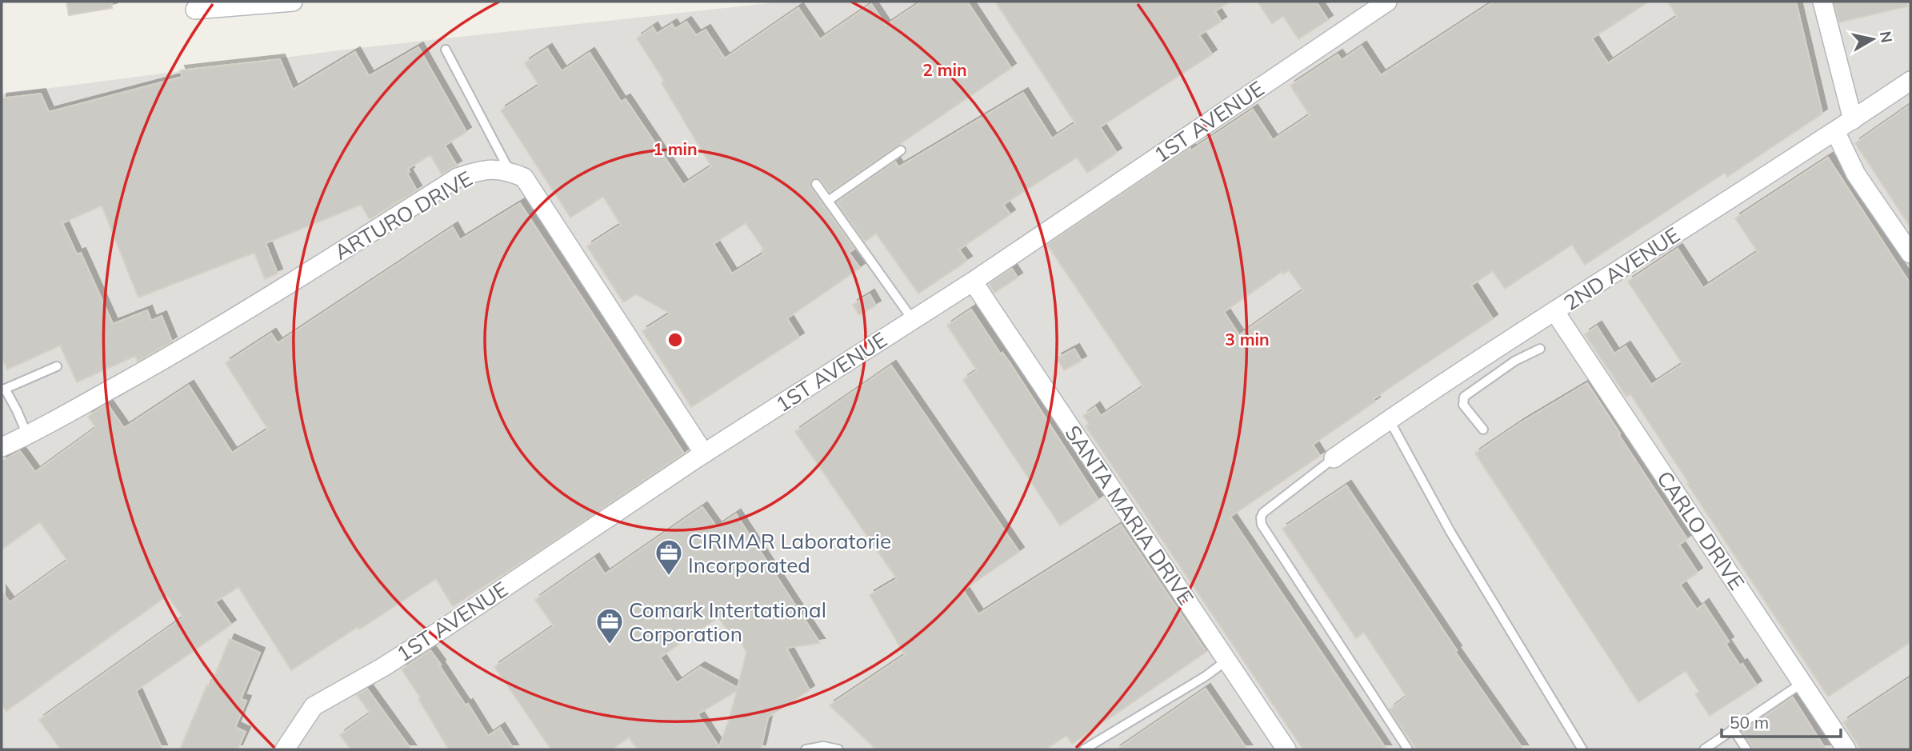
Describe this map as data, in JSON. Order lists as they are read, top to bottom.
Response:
{
  "streets": {
    "street": [
      "1ST AVENUE",
      "ARTURO DRIVE",
      "2ND AVENUE",
      "SANTA MARIA DRIVE",
      "CARLO DRIVE"
    ]
  },
  "crossings": [
    ["1ST AVENUE", "SANTA MARIA DRIVE"],
    ["2ND AVENUE", "CARLO DRIVE"]
  ],
  "places": {
    "office": ["CIRIMAR Laboratorie Incorporated", "Comark Intertational Corporation"]
  },
  "scale_bar": "50 m",
  "north": "right",
  "rings": ["2 min", "1 min", "3 min"]
}
